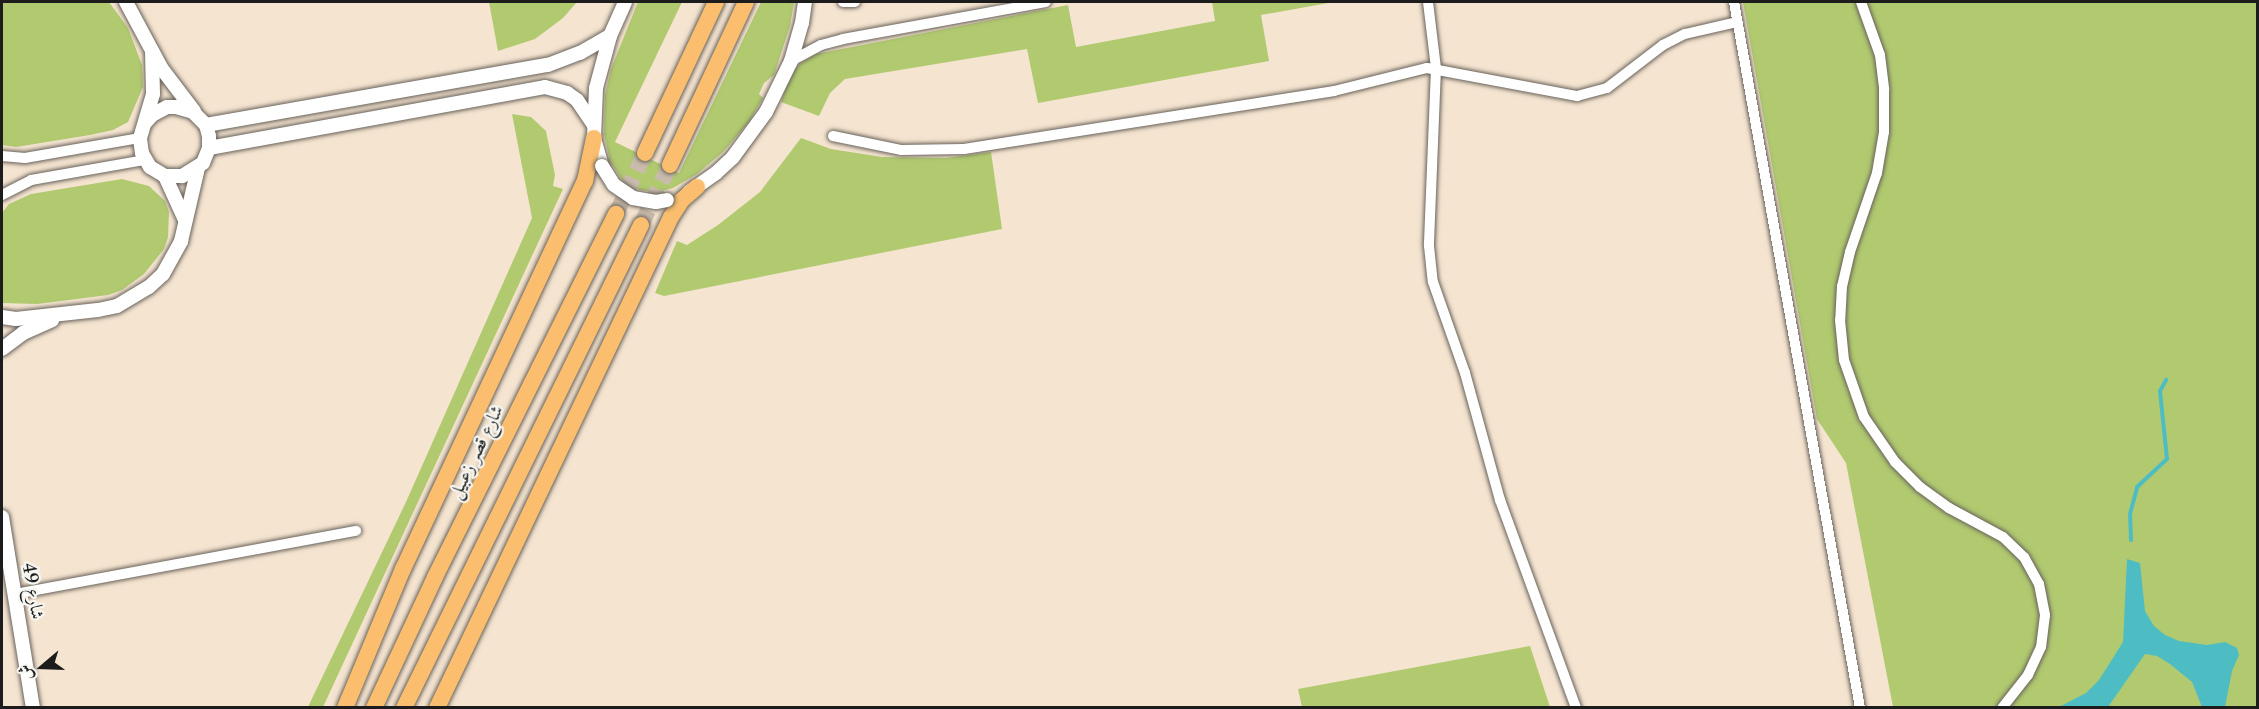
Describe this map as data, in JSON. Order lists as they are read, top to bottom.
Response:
{
  "streets": {
    "main road": ["شارع قصر زعبيل"],
    "street": ["شارع 49"]
  },
  "north": "left"
}
